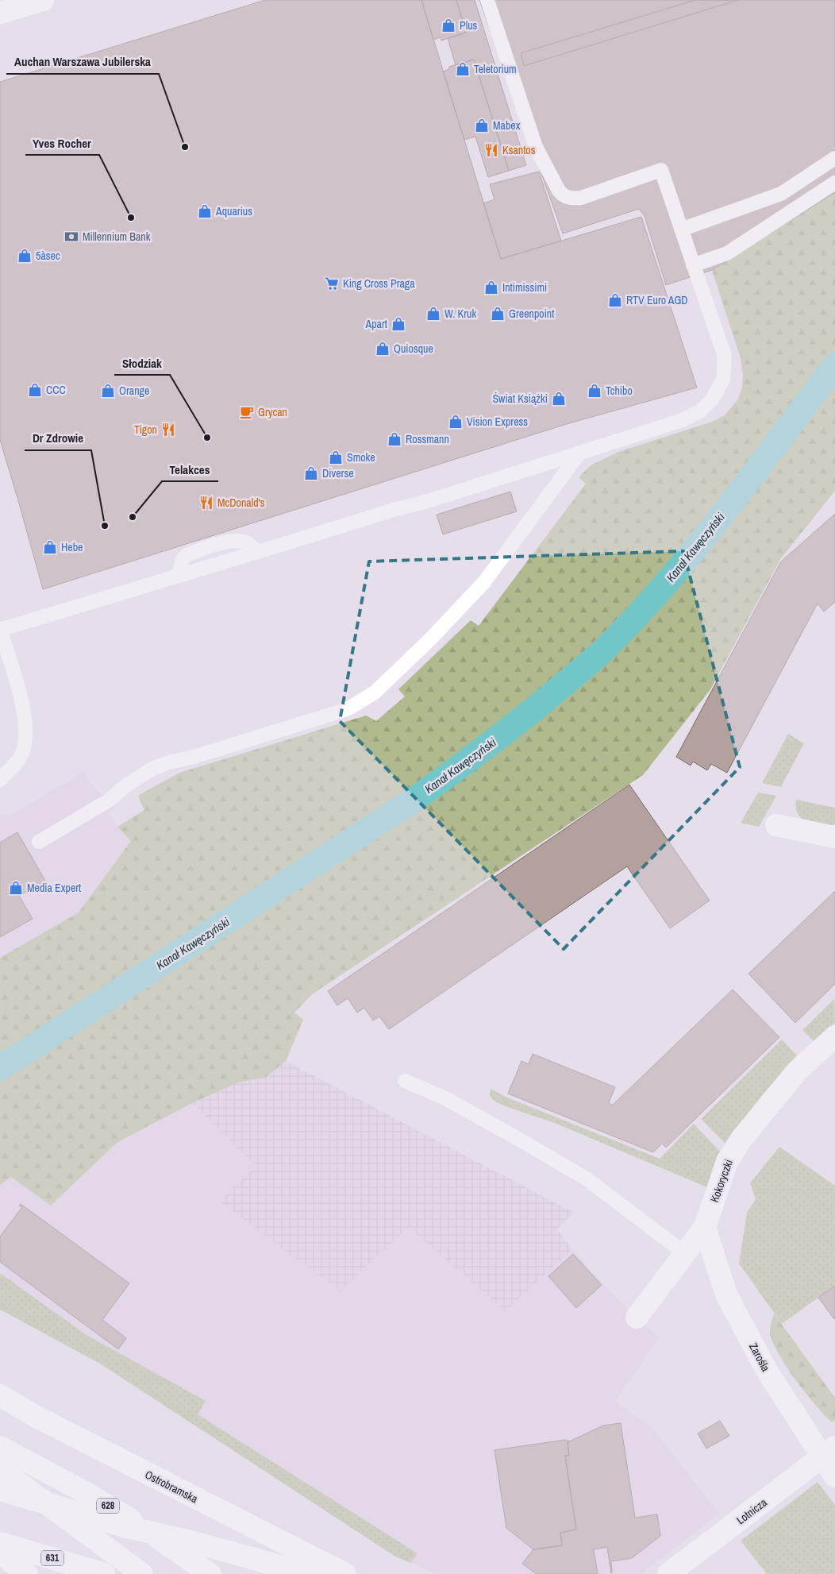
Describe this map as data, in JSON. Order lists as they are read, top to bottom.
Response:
{
  "streets": {
    "main road": [
      "Kokoryczki",
      "Zarośla",
      "Ostrobramska",
      "628",
      "Lotnicza",
      "631"
    ]
  },
  "crossings": [
    ["Kokoryczki", "Zarośla"],
    ["Zarośla", "Lotnicza"]
  ],
  "water": ["Kanał Kawęczyński"],
  "places": {
    "shop": [
      "Plus",
      "Teletorium",
      "Mabex",
      "Aquarius",
      "5àsec",
      "Intimissimi",
      "RTV Euro AGD",
      "W. Kruk",
      "Greenpoint",
      "Apart",
      "Quiosque",
      "CCC",
      "Orange",
      "Tchibo",
      "Świat Książki",
      "Vision Express",
      "Rossmann",
      "Smoke",
      "Diverse",
      "Hebe",
      "Media Expert"
    ],
    "other": [
      "Auchan Warszawa Jubilerska",
      "Yves Rocher",
      "Słodziak",
      "Telakces",
      "Dr Zdrowie"
    ],
    "restaurant": ["Ksantos", "Tigon", "McDonald's"],
    "bank": ["Millennium Bank"],
    "supermarket": ["King Cross Praga"],
    "cafe": ["Grycan"]
  }
}
